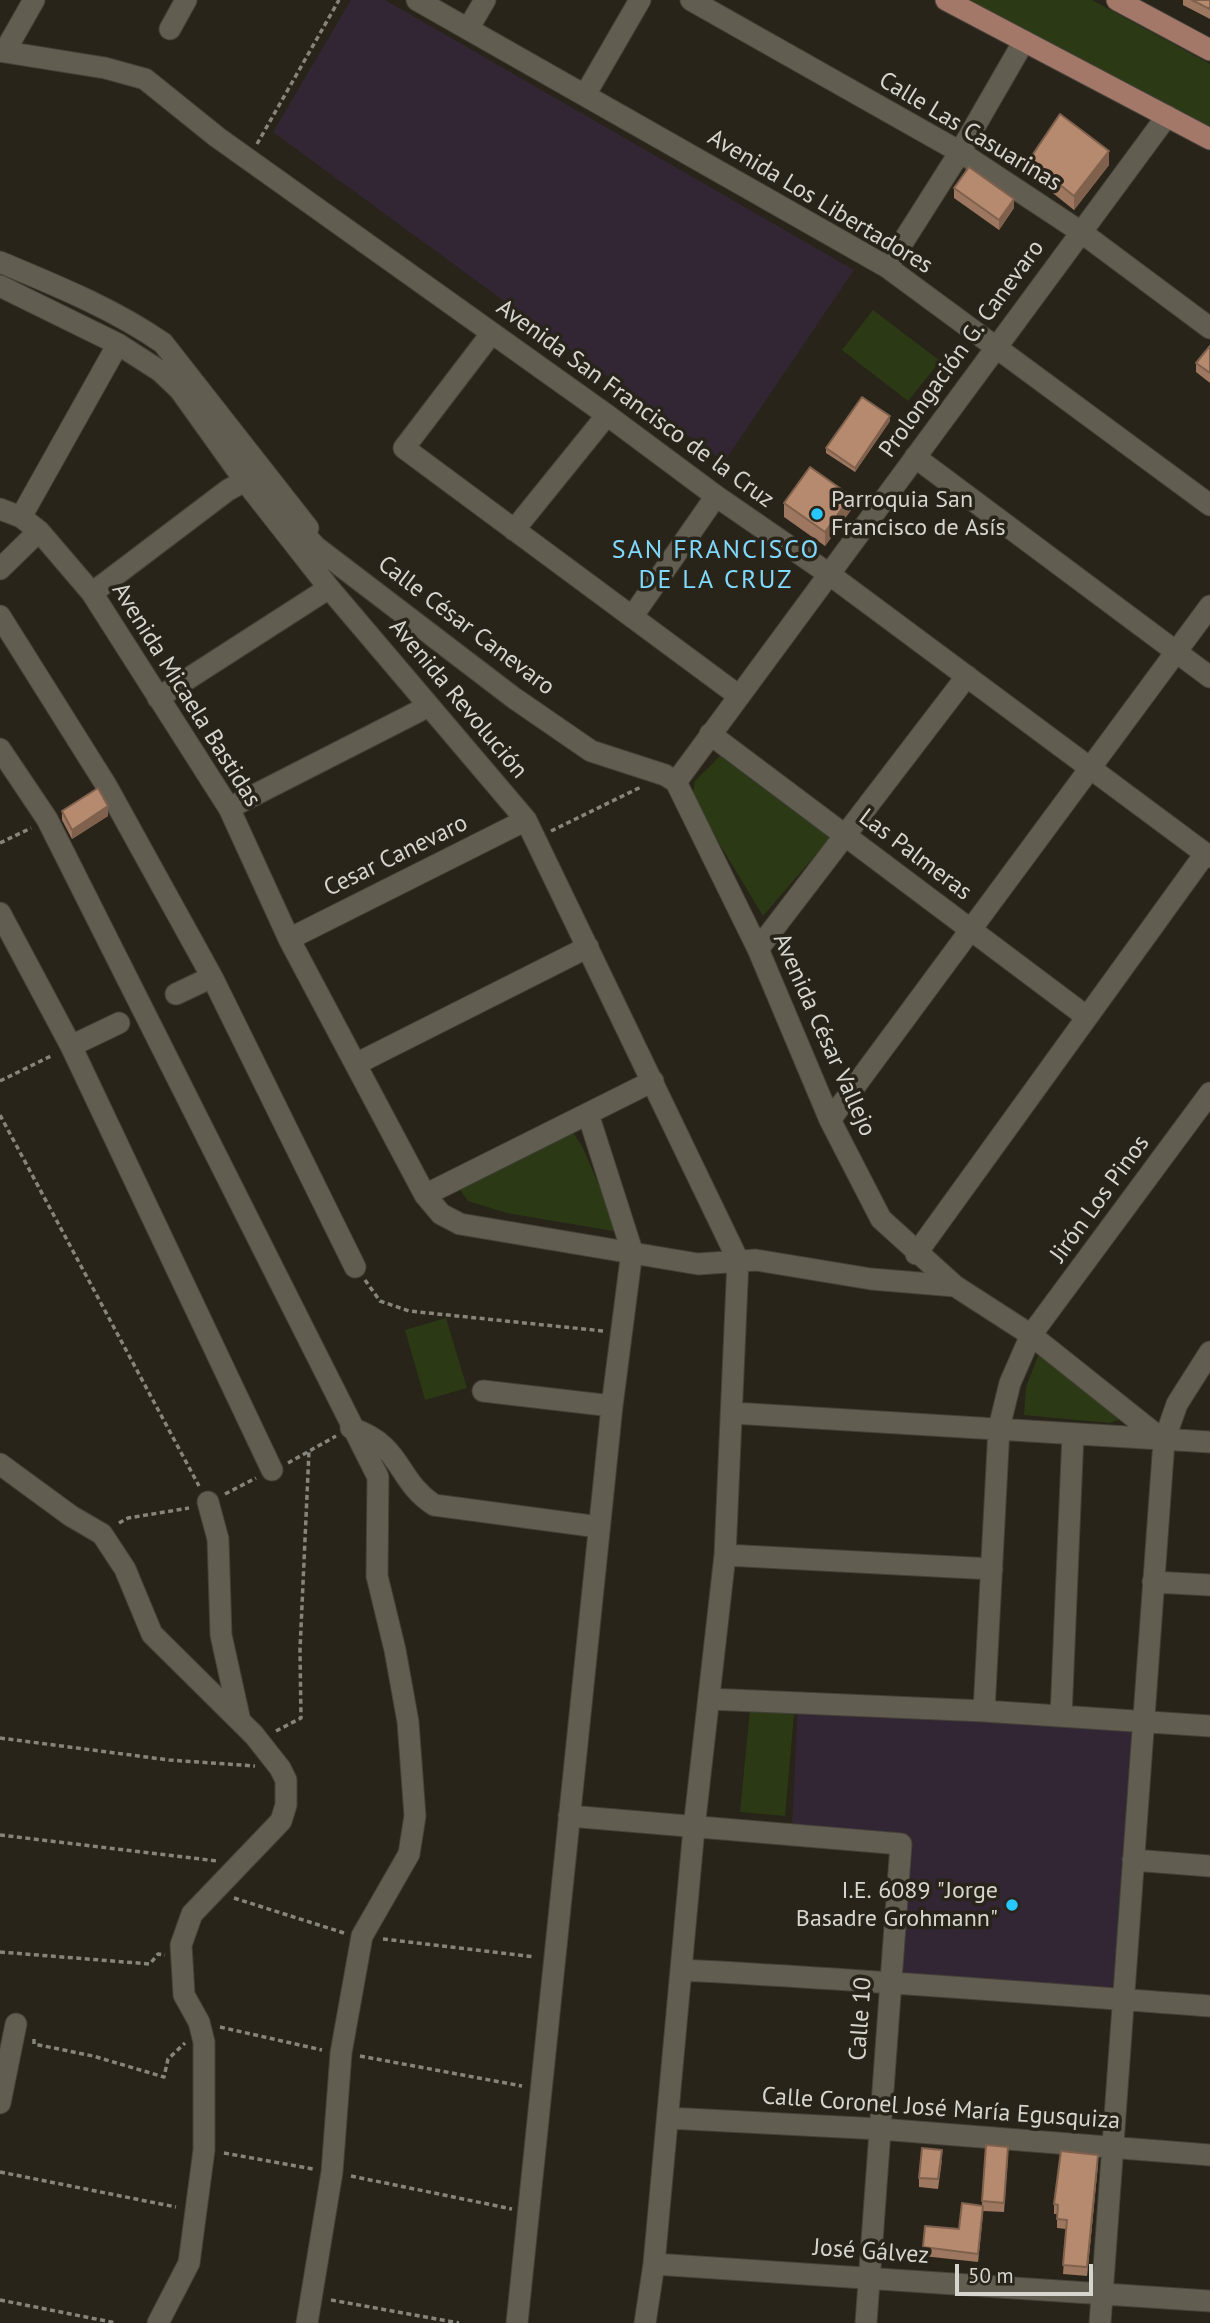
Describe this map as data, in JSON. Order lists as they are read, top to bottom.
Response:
{
  "streets": {
    "street": [
      "Calle Las Casuarinas",
      "Avenida Los Libertadores",
      "Prolongación G. Canevaro",
      "Avenida San Francisco de la Cruz",
      "Calle César Canevaro",
      "Avenida Micaela Bastidas",
      "Avenida Revolución",
      "Las Palmeras",
      "Cesar Canevaro",
      "Avenida César Vallejo",
      "Jirón Los Pinos",
      "Calle 10",
      "Calle Coronel José María Egusquiza",
      "José Gálvez"
    ]
  },
  "crossings": [
    ["Calle Las Casuarinas", "Prolongación G. Canevaro"],
    ["Avenida Los Libertadores", "Prolongación G. Canevaro"],
    ["Prolongación G. Canevaro", "Avenida San Francisco de la Cruz"],
    ["Prolongación G. Canevaro", "Calle César Canevaro"],
    ["Prolongación G. Canevaro", "Las Palmeras"],
    ["Prolongación G. Canevaro", "Avenida César Vallejo"],
    ["Calle César Canevaro", "Avenida Revolución"],
    ["Calle César Canevaro", "Avenida César Vallejo"],
    ["Avenida Micaela Bastidas", "Avenida Revolución"],
    ["Avenida Micaela Bastidas", "Cesar Canevaro"],
    ["Avenida Micaela Bastidas", "Avenida César Vallejo"],
    ["Avenida Revolución", "Cesar Canevaro"],
    ["Avenida César Vallejo", "Jirón Los Pinos"],
    ["Calle 10", "Calle Coronel José María Egusquiza"],
    ["Calle 10", "José Gálvez"]
  ],
  "districts": ["SAN FRANCISCO DE LA CRUZ"],
  "places": ["Parroquia San Francisco de Asís", "I.E. 6089 \"Jorge Basadre Grohmann\""],
  "scale_bar": "50 m"
}
